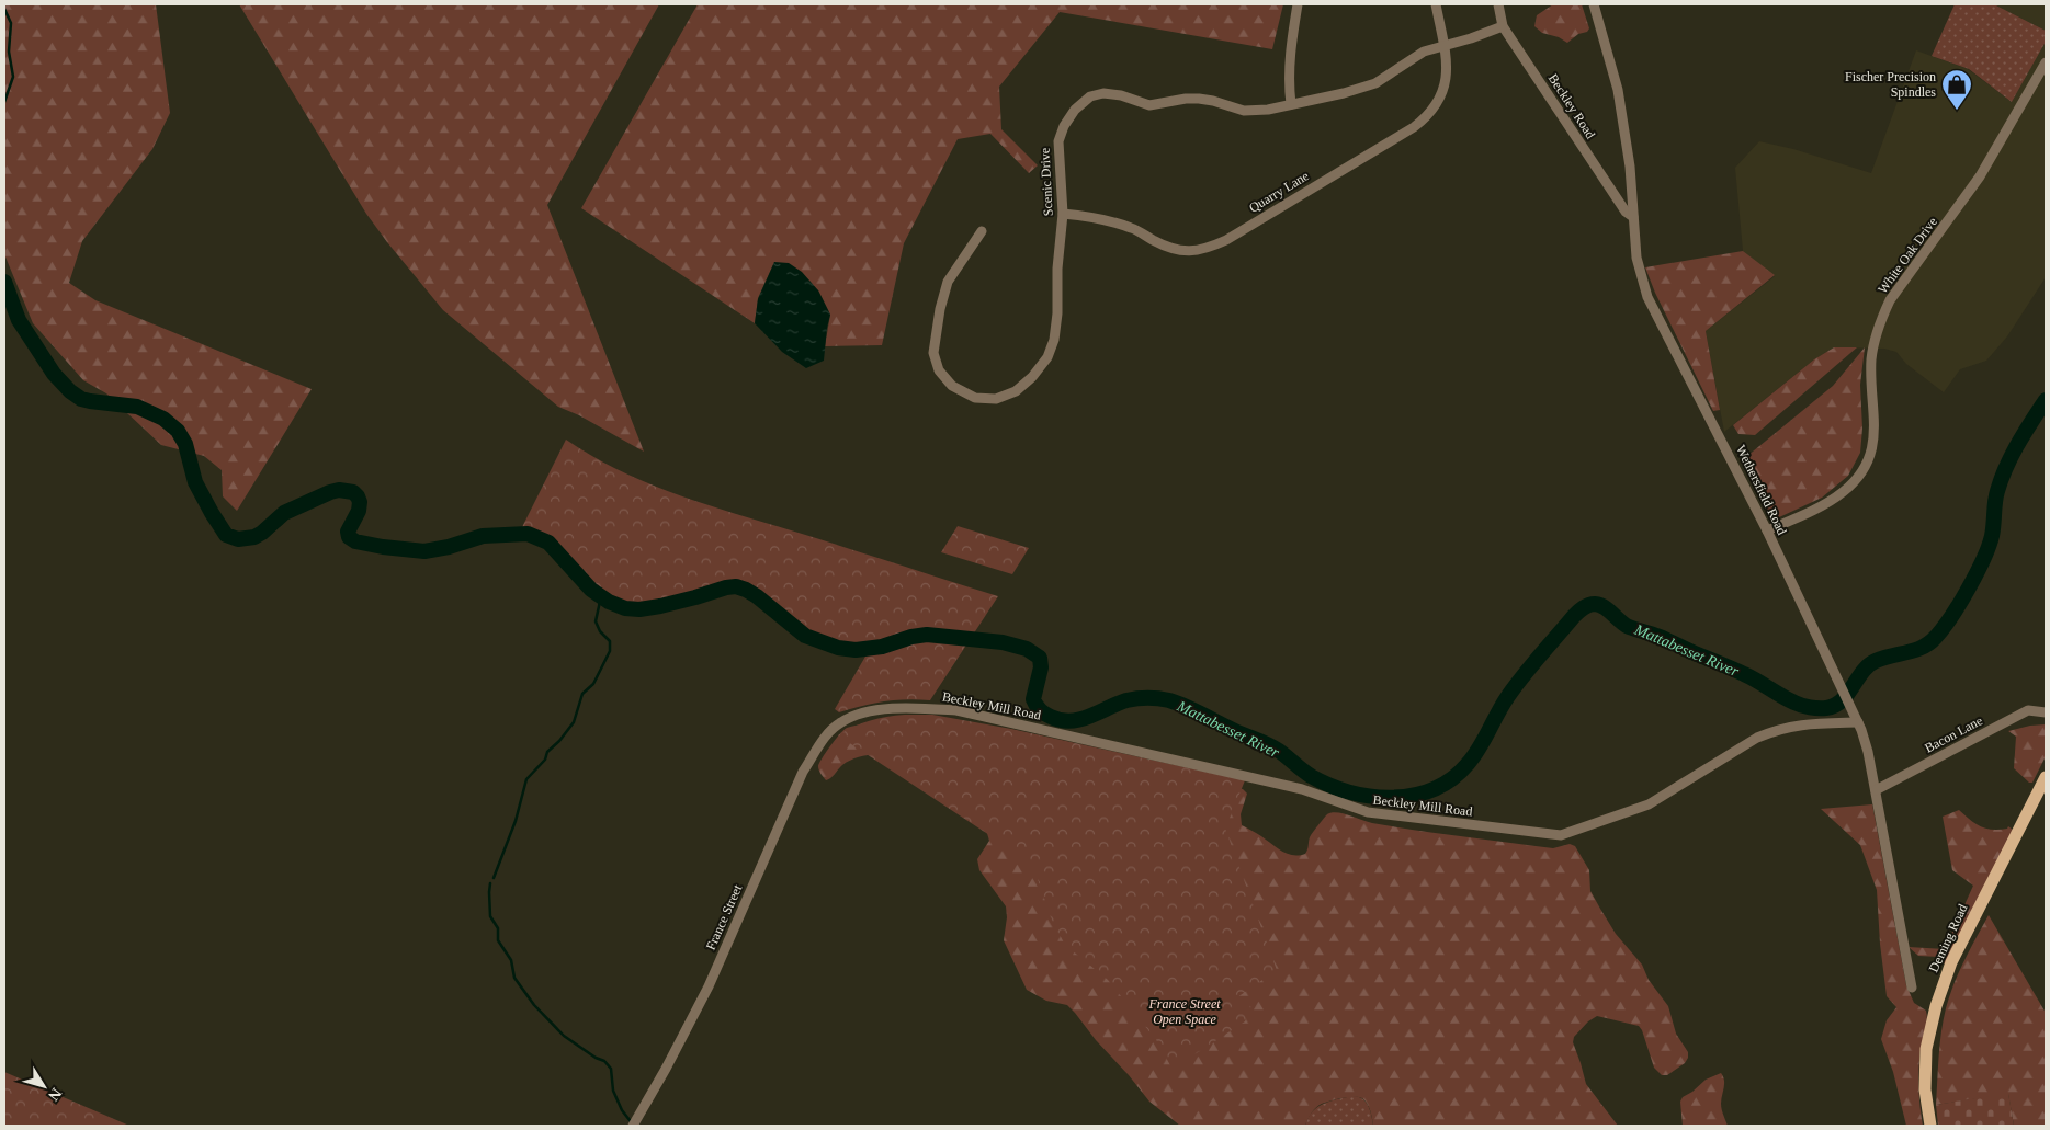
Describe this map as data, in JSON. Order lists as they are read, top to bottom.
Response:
{
  "streets": {
    "main road": ["Deming Road"],
    "street": [
      "Beckley Road",
      "Scenic Drive",
      "Quarry Lane",
      "White Oak Drive",
      "Wethersfield Road",
      "Beckley Mill Road",
      "Bacon Lane",
      "France Street"
    ]
  },
  "crossings": [
    ["Beckley Road", "Scenic Drive"],
    ["Beckley Road", "Wethersfield Road"],
    ["Scenic Drive", "Quarry Lane"],
    ["White Oak Drive", "Wethersfield Road"],
    ["Wethersfield Road", "Beckley Mill Road"],
    ["Wethersfield Road", "Bacon Lane"],
    ["Beckley Mill Road", "France Street"]
  ],
  "water": ["Mattabesset River"],
  "parks": ["France Street Open Space"],
  "places": {
    "shop": ["Fischer Precision Spindles"]
  },
  "north": "bottom right"
}
